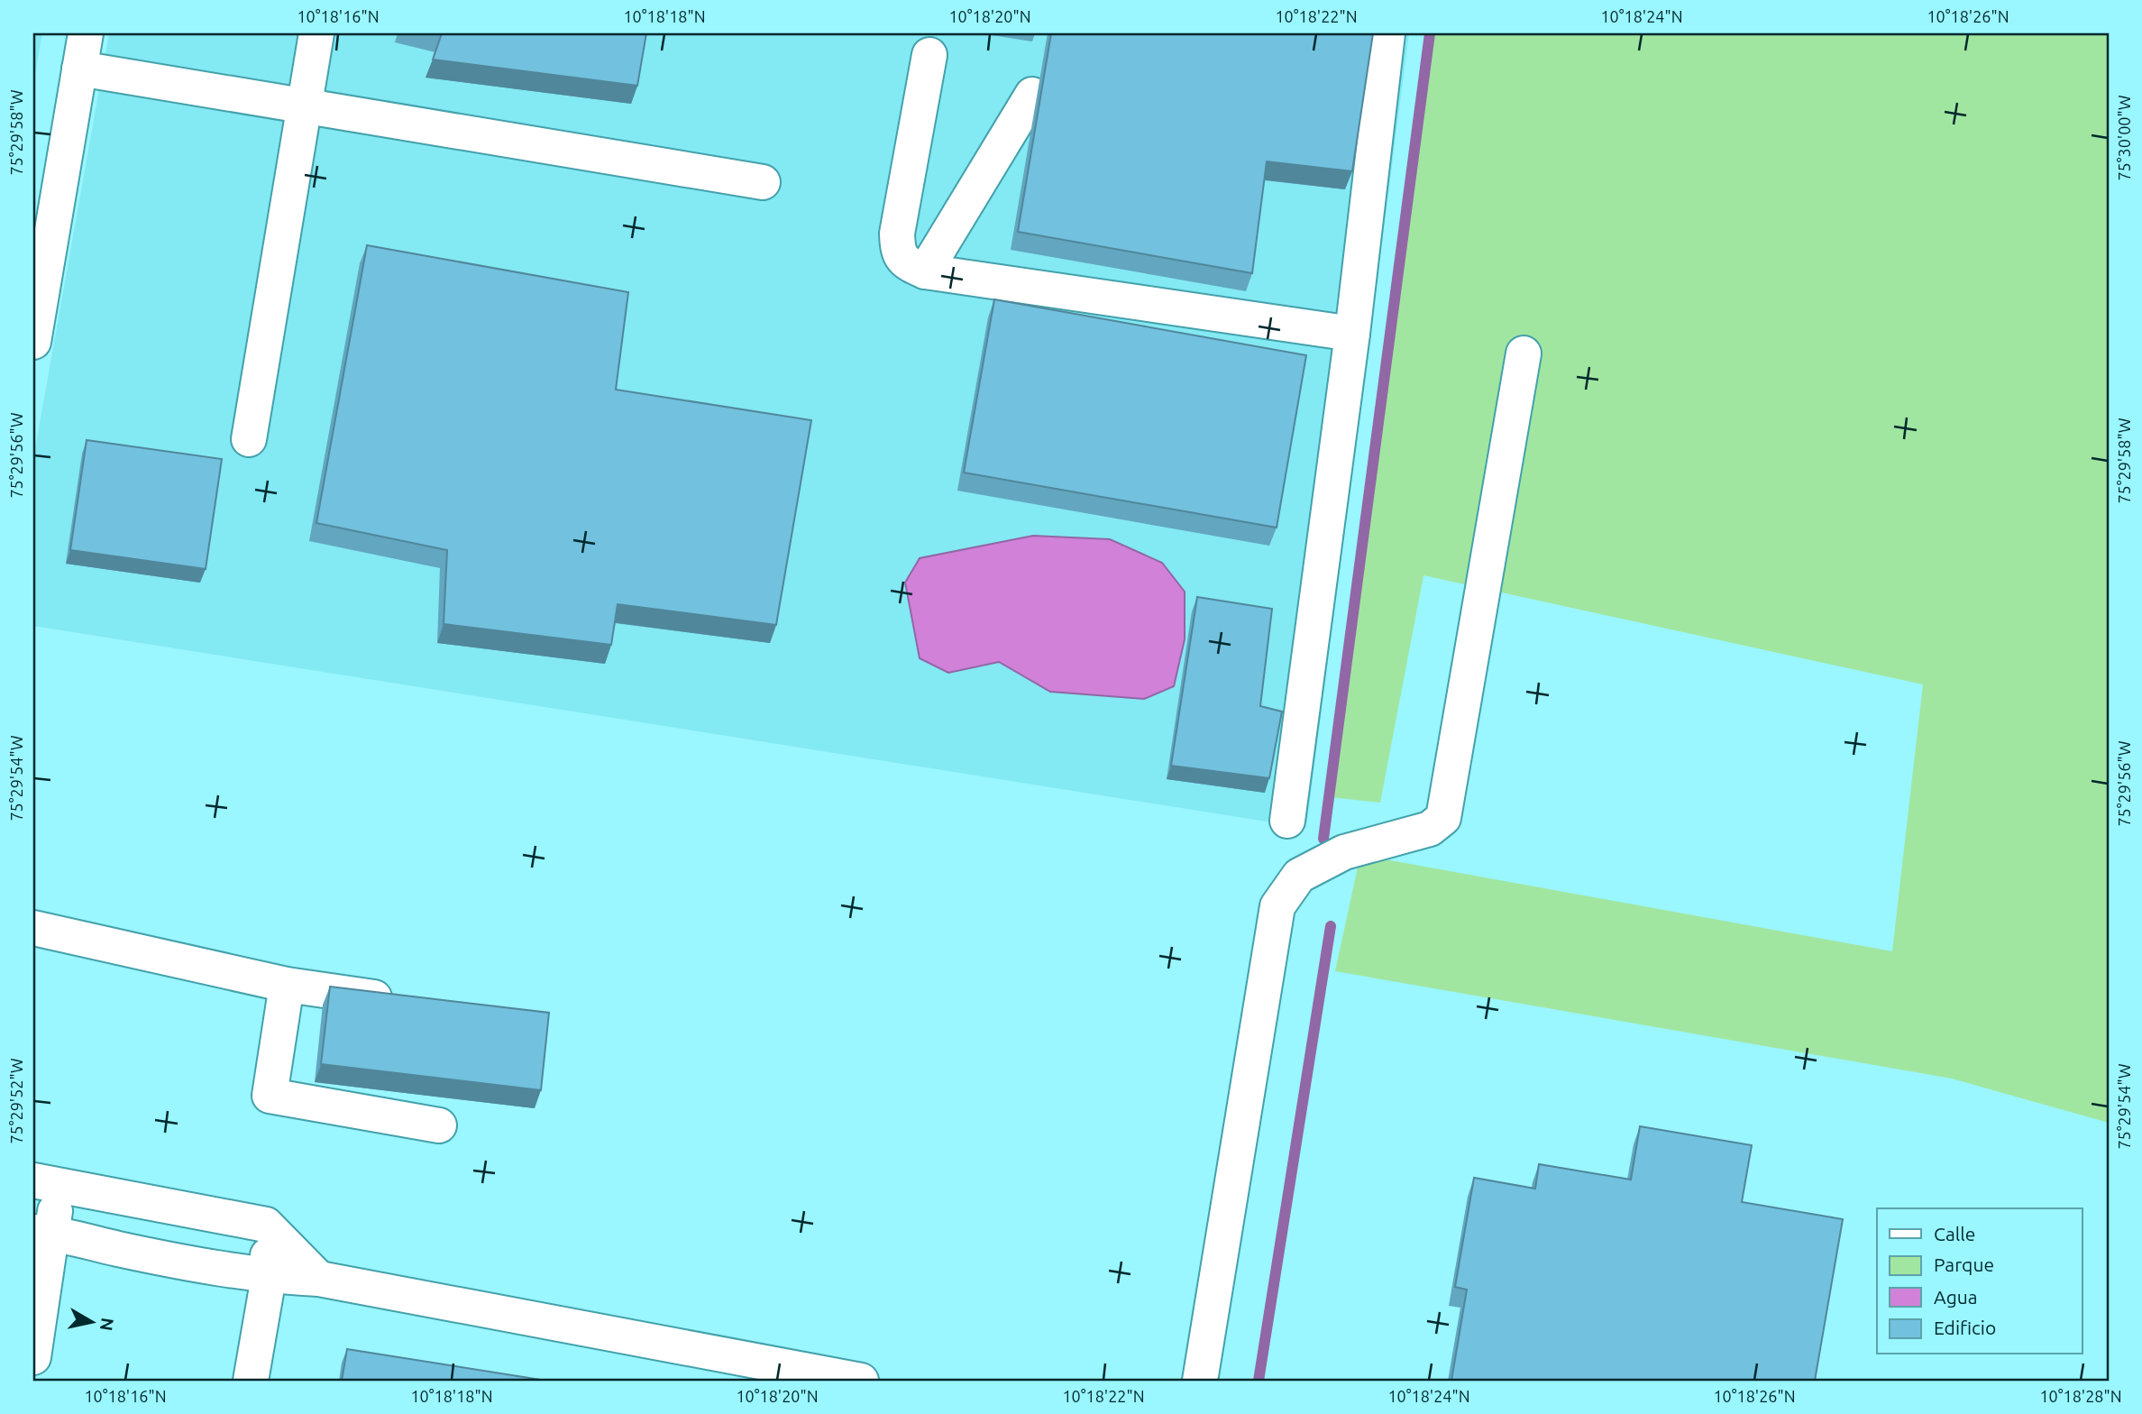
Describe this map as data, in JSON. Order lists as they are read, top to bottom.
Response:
{
  "legend": [
    "Calle",
    "Parque",
    "Agua",
    "Edificio"
  ],
  "north": "right",
  "coordinates": [
    "10°18'16\"N",
    "10°18'18\"N",
    "10°18'20\"N",
    "10°18'22\"N",
    "10°18'24\"N",
    "10°18'26\"N",
    "75°29'58\"W",
    "75°30'00\"W",
    "75°29'56\"W",
    "75°29'54\"W",
    "75°29'52\"W",
    "10°18'28\"N"
  ]
}
